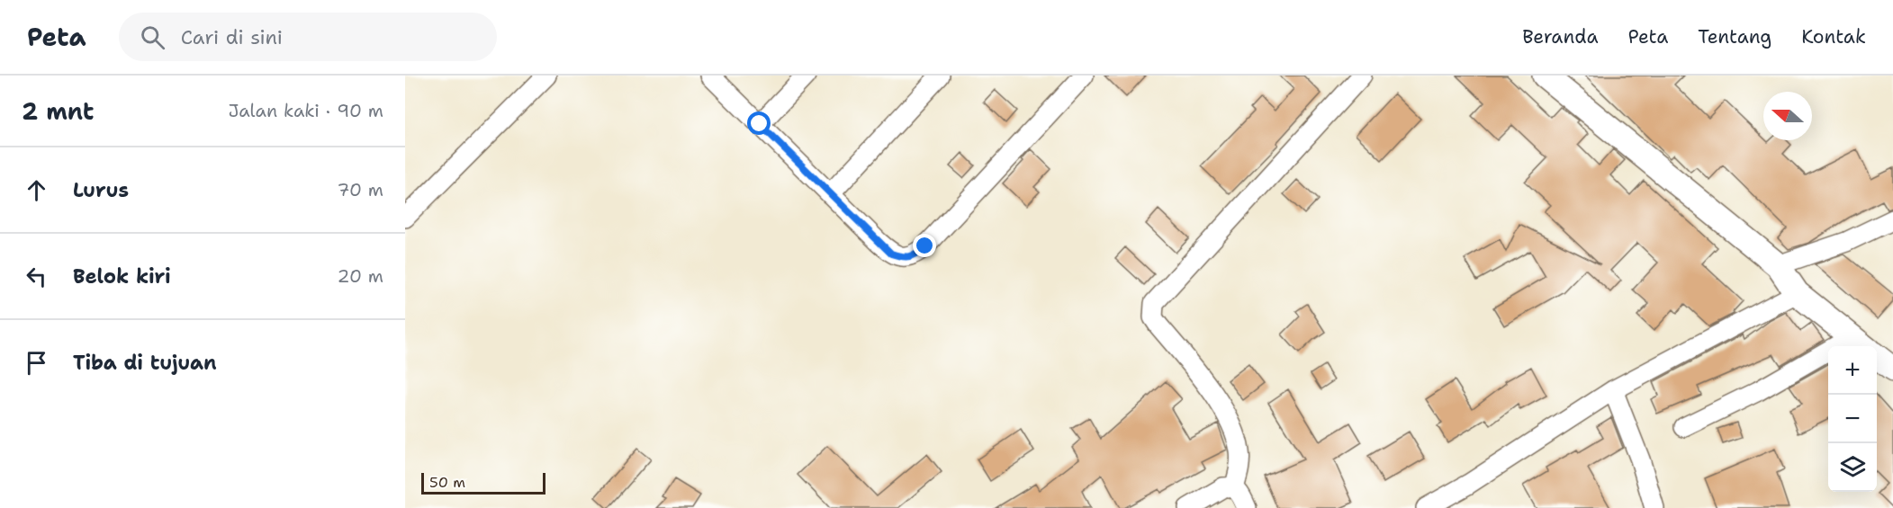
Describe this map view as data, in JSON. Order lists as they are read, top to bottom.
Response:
{
  "scale_bar": "50 m",
  "north": "left",
  "page": {
    "header": "Peta",
    "search": "Cari di sini",
    "nav": [
      "Beranda",
      "Peta",
      "Tentang",
      "Kontak"
    ],
    "heading": ["2 mnt", "Jalan kaki · 90 m"],
    "list": [
      ["Lurus", "70 m"],
      ["Belok kiri", "20 m"],
      "Tiba di tujuan"
    ],
    "map_buttons": ["+", "−"],
    "scale": "50 m"
  }
}
